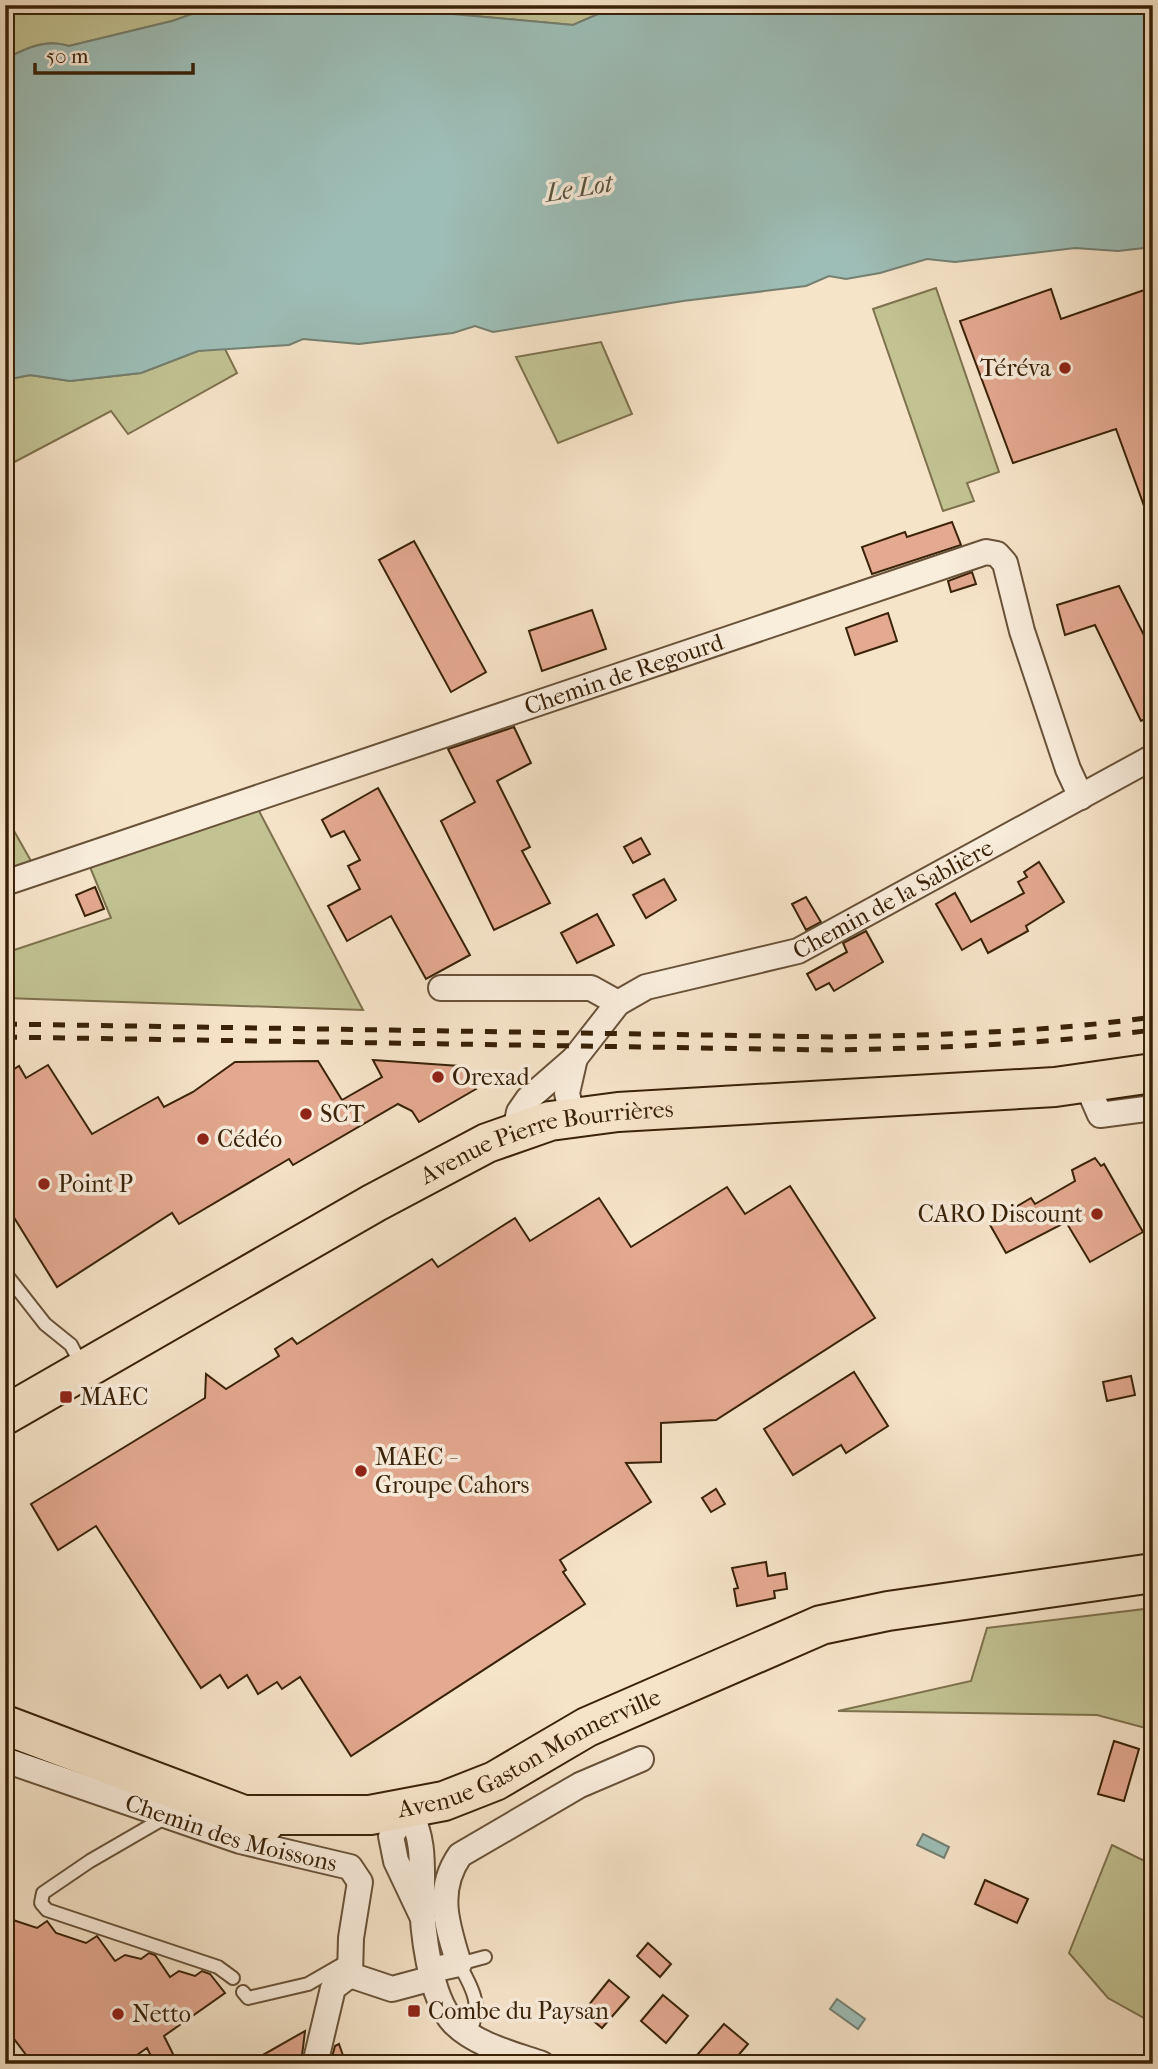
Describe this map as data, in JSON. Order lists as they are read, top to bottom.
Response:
{
  "streets": {
    "main road": ["Avenue Pierre Bourrières", "Avenue Gaston Monnerville"],
    "street": ["Chemin de Regourd", "Chemin de la Sablière", "Chemin des Moissons"]
  },
  "crossings": [
    ["Chemin de Regourd", "Chemin de la Sablière"],
    ["Chemin de la Sablière", "Avenue Pierre Bourrières"]
  ],
  "water": ["Le Lot"],
  "places": {
    "other": [
      "Téréva",
      "Orexad",
      "SCT",
      "Cédéo",
      "Point P",
      "CARO Discount",
      "MAEC - Groupe Cahors",
      "Netto"
    ],
    "transit": ["MAEC", "Combe du Paysan"]
  },
  "scale_bar": "50 m"
}
